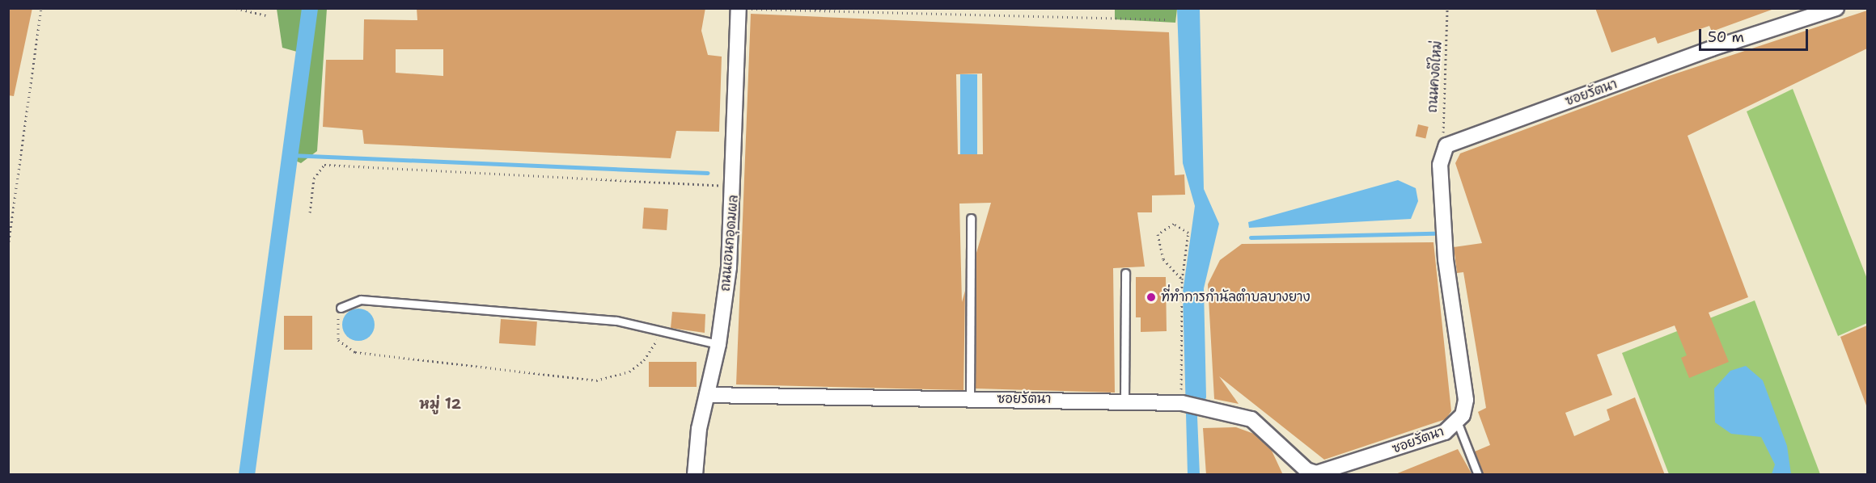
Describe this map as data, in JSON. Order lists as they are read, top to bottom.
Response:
{
  "streets": {
    "street": ["ซอยรัตนา", "ถนนเอนกอุดมผล"],
    "path": ["ถนนคงดีใหม่"]
  },
  "crossings": [
    ["ถนนคงดีใหม่", "ซอยรัตนา"],
    ["ซอยรัตนา", "ถนนเอนกอุดมผล"]
  ],
  "districts": ["หมู่ 12"],
  "places": ["ที่ทำการกำนัลตำบลบางยาง"],
  "scale_bar": "50 m"
}
